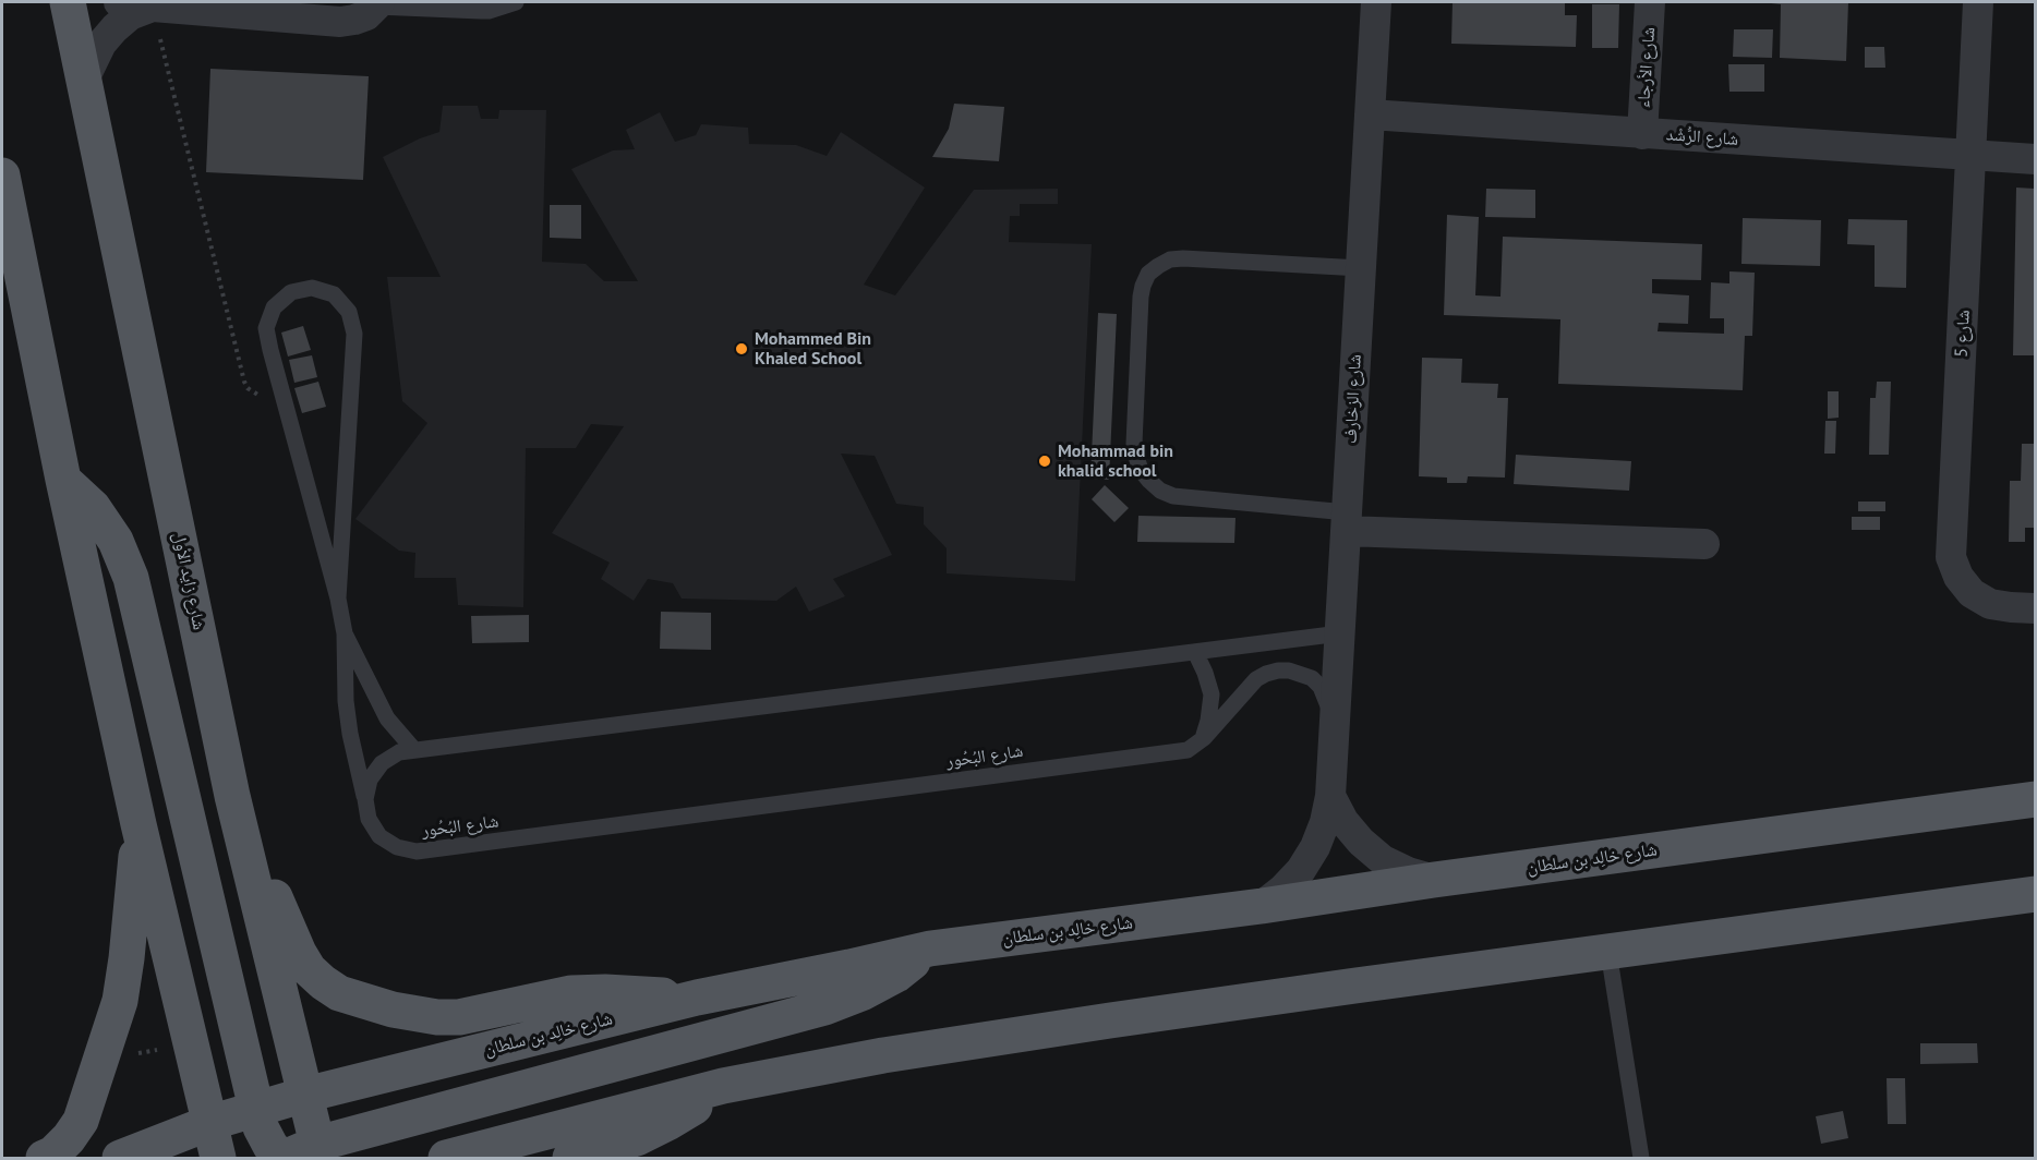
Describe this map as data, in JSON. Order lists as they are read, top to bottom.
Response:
{
  "streets": {
    "main road": ["شارع زايد الأول", "شارع خالِد بن سلطان"],
    "street": [
      "شارع الأرجاء",
      "شارع الرُّشْد",
      "شارع 5",
      "شارع الزخارف"
    ],
    "lane": ["شارع البُحُور"]
  },
  "crossings": [
    ["شارع الأرجاء", "شارع الرُّشْد"],
    ["شارع الرُّشْد", "شارع 5"],
    ["شارع الرُّشْد", "شارع الزخارف"],
    ["شارع الزخارف", "شارع البُحُور"],
    ["شارع الزخارف", "شارع خالِد بن سلطان"],
    ["شارع زايد الأول", "شارع خالِد بن سلطان"]
  ],
  "places": ["Mohammed Bin Khaled School", "Mohammad bin khalid school"]
}
